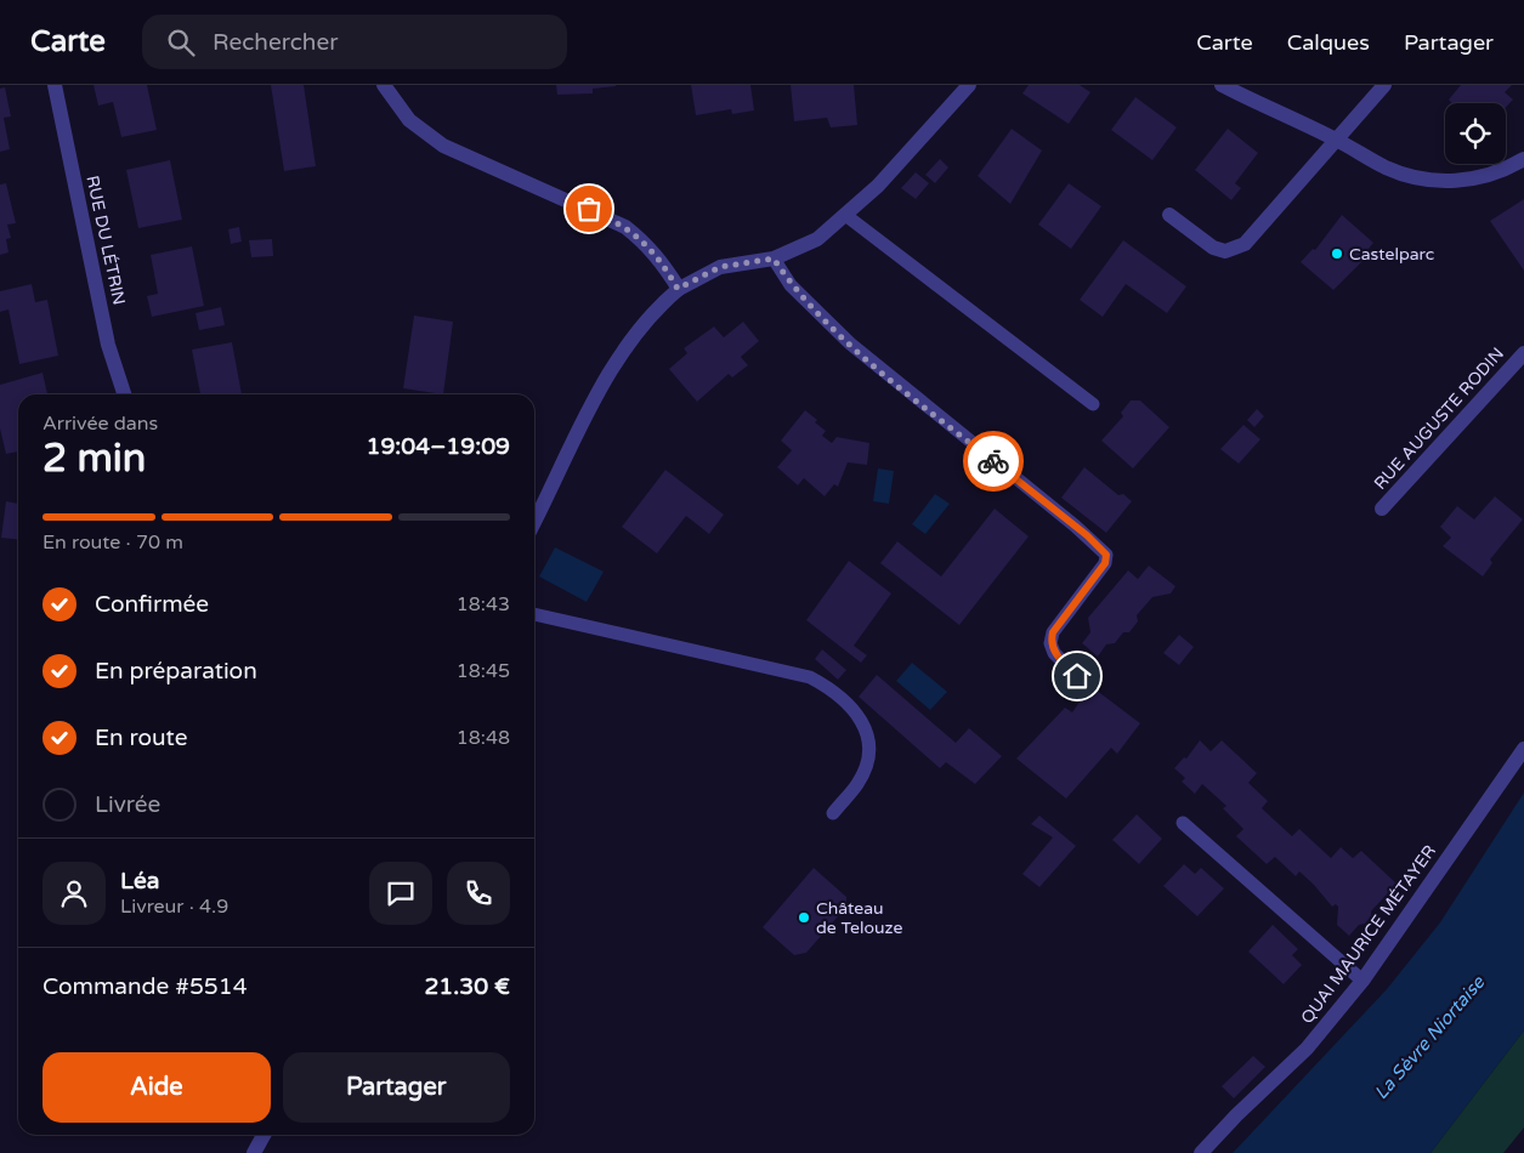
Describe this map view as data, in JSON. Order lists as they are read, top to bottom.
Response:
{
  "streets": {
    "street": ["RUE DU LÉTRIN", "RUE AUGUSTE RODIN", "QUAI MAURICE MÉTAYER"]
  },
  "water": ["La Sèvre Niortaise"],
  "places": ["Castelparc", "Château de Telouze"],
  "page": {
    "header": "Carte",
    "search": "Rechercher",
    "nav": ["Carte", "Calques", "Partager"],
    "heading": ["2 min", "Arrivée dans", "19:04–19:09"],
    "panel": [
      "Léa",
      "Livreur · 4.9",
      "Commande #5514",
      "21.30 €"
    ],
    "bar": "En route · 70 m",
    "list": [
      ["Confirmée", "18:43"],
      ["En préparation", "18:45"],
      ["En route", "18:48"],
      "Livrée"
    ],
    "buttons": ["Aide", "Partager"]
  }
}
